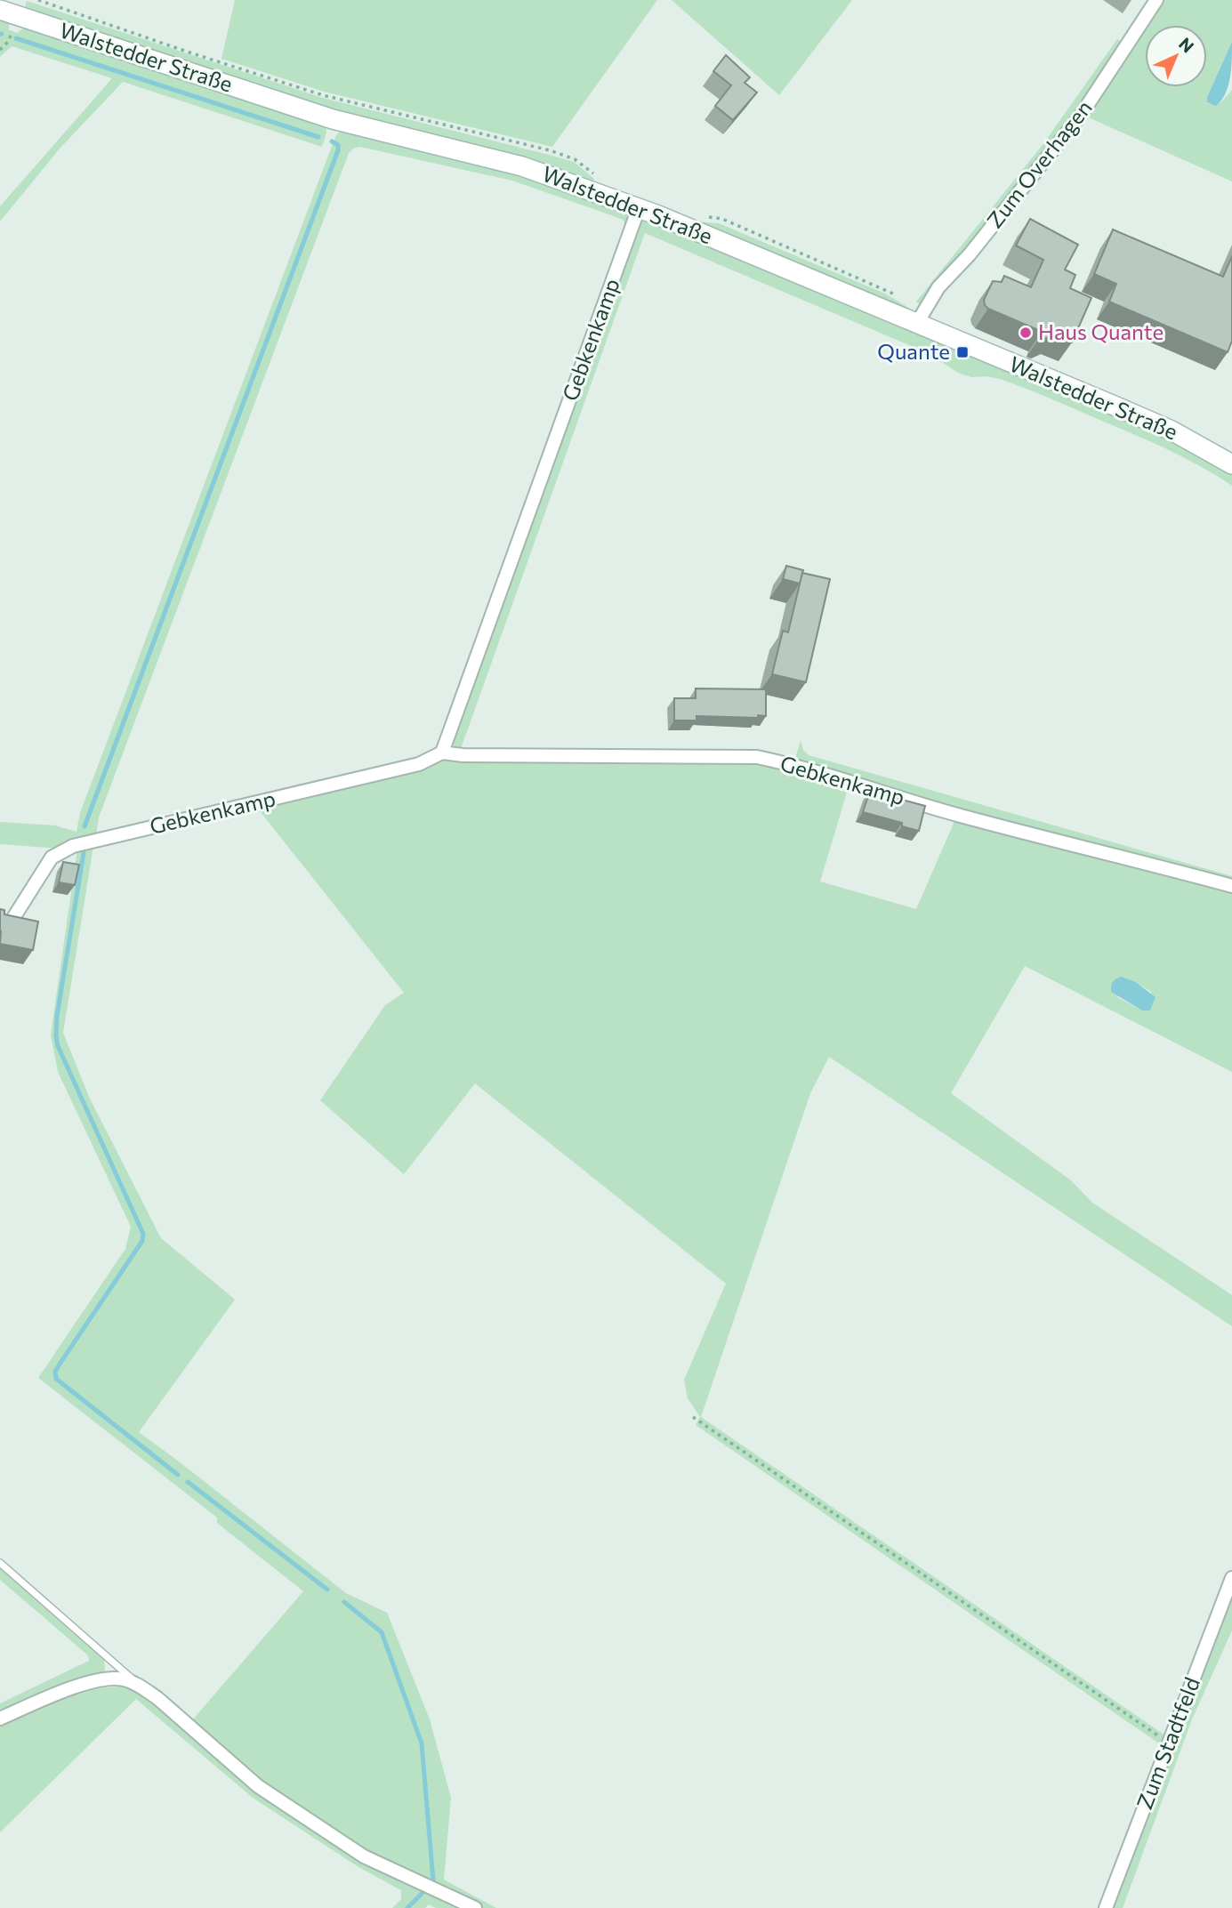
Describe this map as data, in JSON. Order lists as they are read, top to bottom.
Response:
{
  "streets": {
    "main road": ["Walstedder Straße"],
    "street": ["Zum Overhagen", "Gebkenkamp", "Zum Stadtfeld"]
  },
  "crossings": [
    ["Walstedder Straße", "Zum Overhagen"],
    ["Walstedder Straße", "Gebkenkamp"]
  ],
  "places": {
    "other": ["Haus Quante"],
    "transit": ["Quante"]
  },
  "north": "top right"
}
